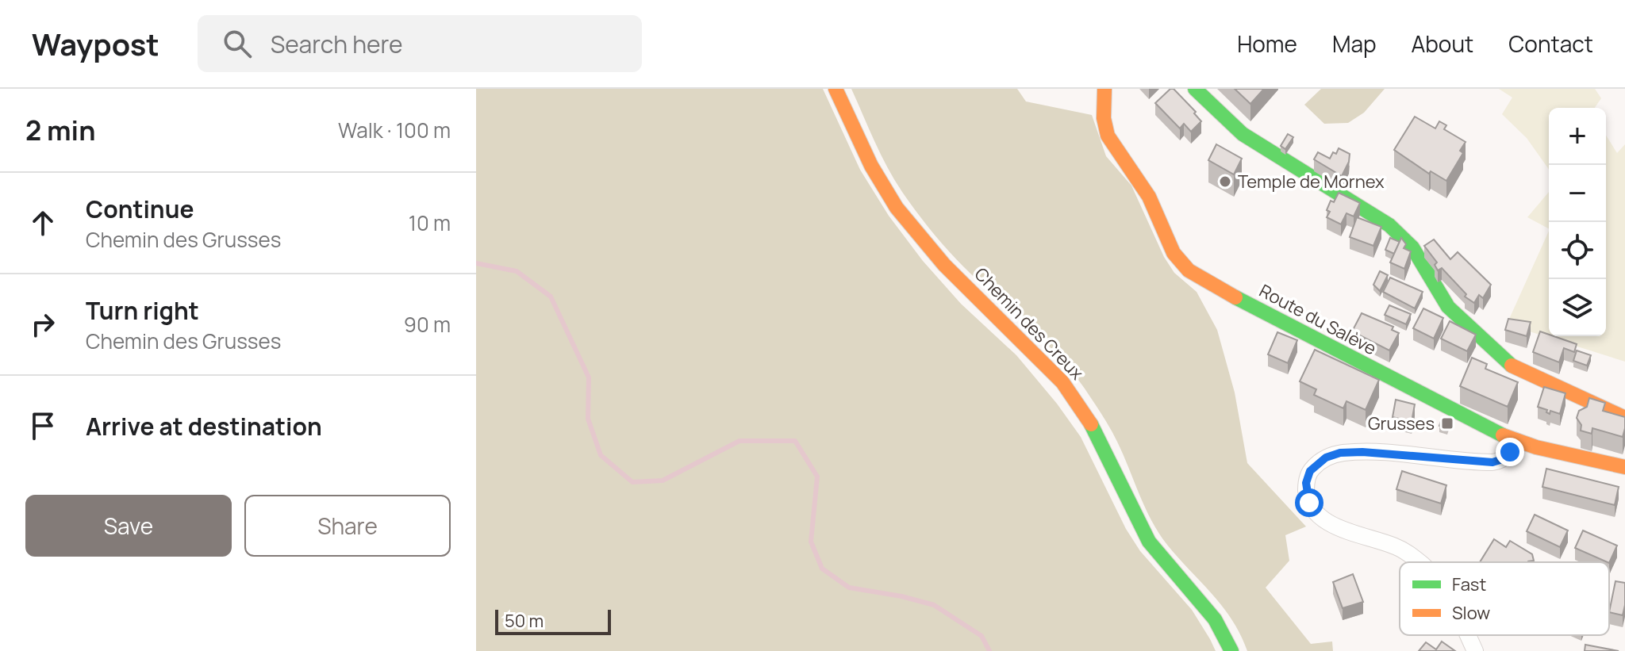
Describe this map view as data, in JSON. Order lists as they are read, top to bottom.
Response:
{
  "streets": {
    "street": ["Route du Salève", "Chemin des Creux"]
  },
  "places": {
    "other": ["Temple de Mornex"],
    "transit": ["Grusses"]
  },
  "legend": ["Fast", "Slow"],
  "scale_bar": "50 m",
  "page": {
    "header": "Waypost",
    "search": "Search here",
    "nav": [
      "Home",
      "Map",
      "About",
      "Contact"
    ],
    "heading": ["2 min", "Walk · 100 m"],
    "map_buttons": ["+", "−"],
    "list": [
      ["Continue", "Chemin des Grusses", "10 m"],
      ["Turn right", "Chemin des Grusses", "90 m"],
      "Arrive at destination"
    ],
    "buttons": ["Save", "Share"],
    "scale": "50 m"
  }
}
